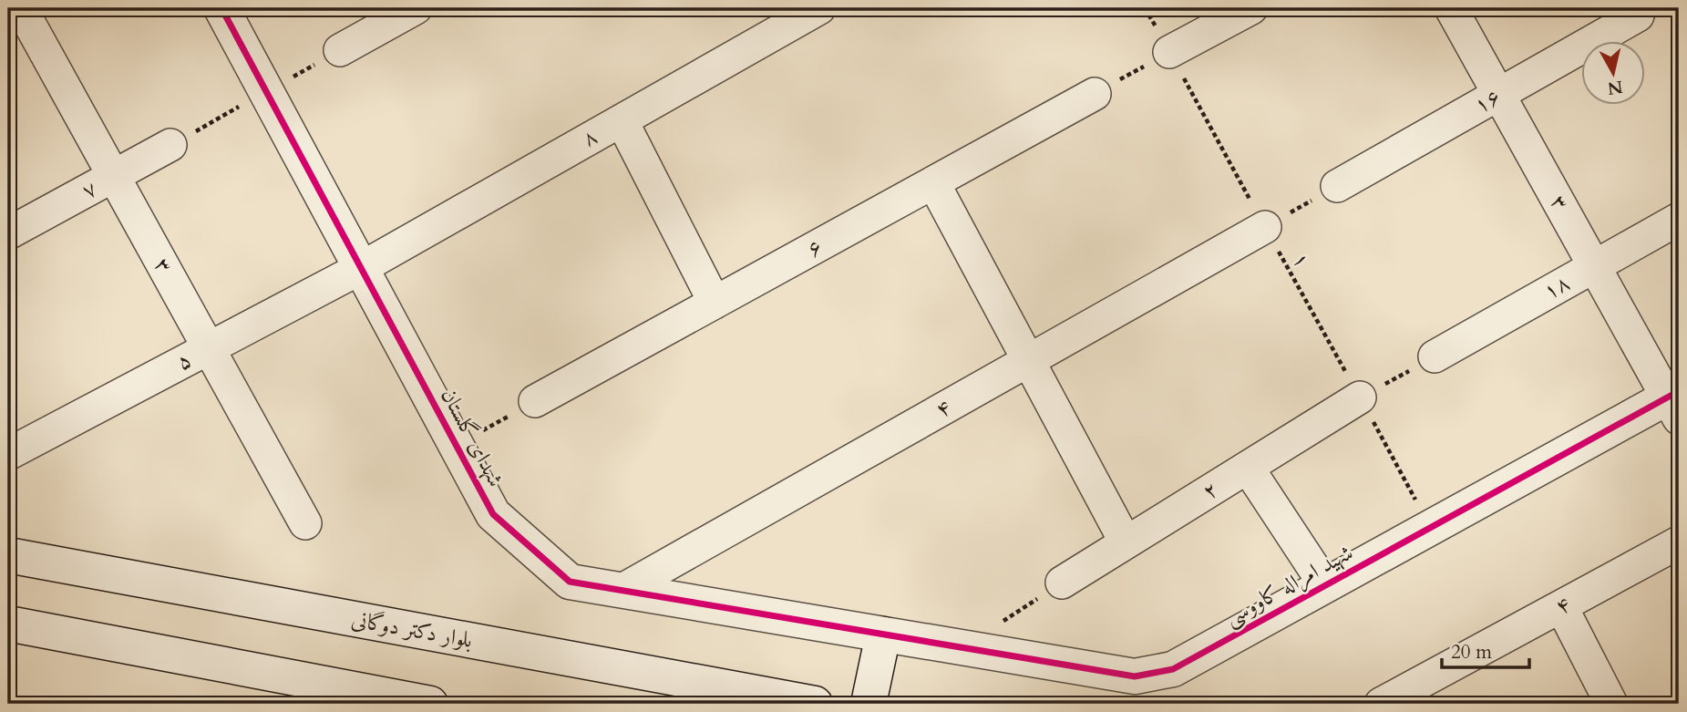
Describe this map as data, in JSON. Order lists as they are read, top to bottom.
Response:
{
  "streets": {
    "street": [
      "۱۶",
      "۸",
      "۷",
      "۳",
      "۶",
      "۱۸",
      "۵",
      "۴",
      "شهدای گلستان",
      "۲",
      "شهید امراله کاووسی",
      "بلوار دکتر دوگانی"
    ],
    "path": ["۱"]
  },
  "crossings": [
    ["۱۶", "۳"],
    ["۸", "۵"],
    ["۸", "شهدای گلستان"],
    ["۷", "۳"],
    ["۳", "۱۸"],
    ["۳", "۵"],
    ["۳", "شهید امراله کاووسی"],
    ["۱", "۴"],
    ["۱", "۲"],
    ["۱", "شهید امراله کاووسی"],
    ["۵", "شهدای گلستان"],
    ["۴", "شهدای گلستان"],
    ["شهدای گلستان", "شهید امراله کاووسی"]
  ],
  "scale_bar": "20 m",
  "north": "bottom"
}
